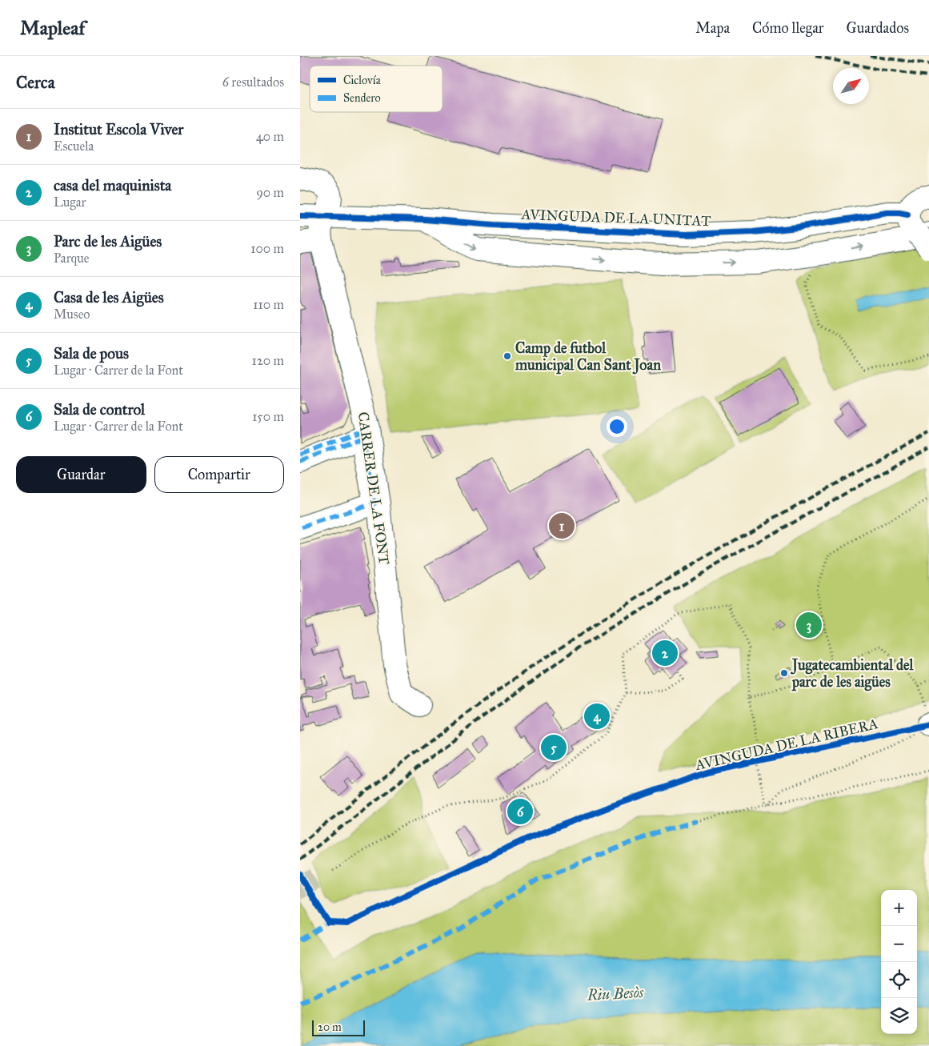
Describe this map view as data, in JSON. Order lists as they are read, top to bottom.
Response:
{
  "streets": {
    "street": ["AVINGUDA DE LA UNITAT", "CARRER DE LA FONT"],
    "cycle path": ["AVINGUDA DE LA RIBERA"]
  },
  "crossings": [
    ["AVINGUDA DE LA UNITAT", "CARRER DE LA FONT"]
  ],
  "water": ["Riu Besòs"],
  "places": ["Camp de futbol municipal Can Sant Joan", "Jugatecambiental del parc de les aigües"],
  "legend": ["Ciclovía", "Sendero"],
  "scale_bar": "20 m",
  "north": "top right",
  "page": {
    "header": "Mapleaf",
    "nav": ["Mapa", "Cómo llegar", "Guardados"],
    "heading": ["Cerca", "6 resultados"],
    "list": [
      {
        "mark": "1",
        "name": "Institut Escola Viver",
        "note": "Escuela",
        "value": "40 m"
      },
      {
        "mark": "2",
        "name": "casa del maquinista",
        "note": "Lugar",
        "value": "90 m"
      },
      {
        "mark": "3",
        "name": "Parc de les Aigües",
        "note": "Parque",
        "value": "100 m"
      },
      {
        "mark": "4",
        "name": "Casa de les Aigües",
        "note": "Museo",
        "value": "110 m"
      },
      {
        "mark": "5",
        "name": "Sala de pous",
        "note": "Lugar · Carrer de la Font",
        "value": "120 m"
      },
      {
        "mark": "6",
        "name": "Sala de control",
        "note": "Lugar · Carrer de la Font",
        "value": "150 m"
      }
    ],
    "buttons": ["Guardar", "Compartir"],
    "pins": [
      "1",
      "3",
      "2",
      "4",
      "5",
      "6"
    ],
    "map_buttons": ["+", "−"],
    "scale": "20 m"
  }
}
